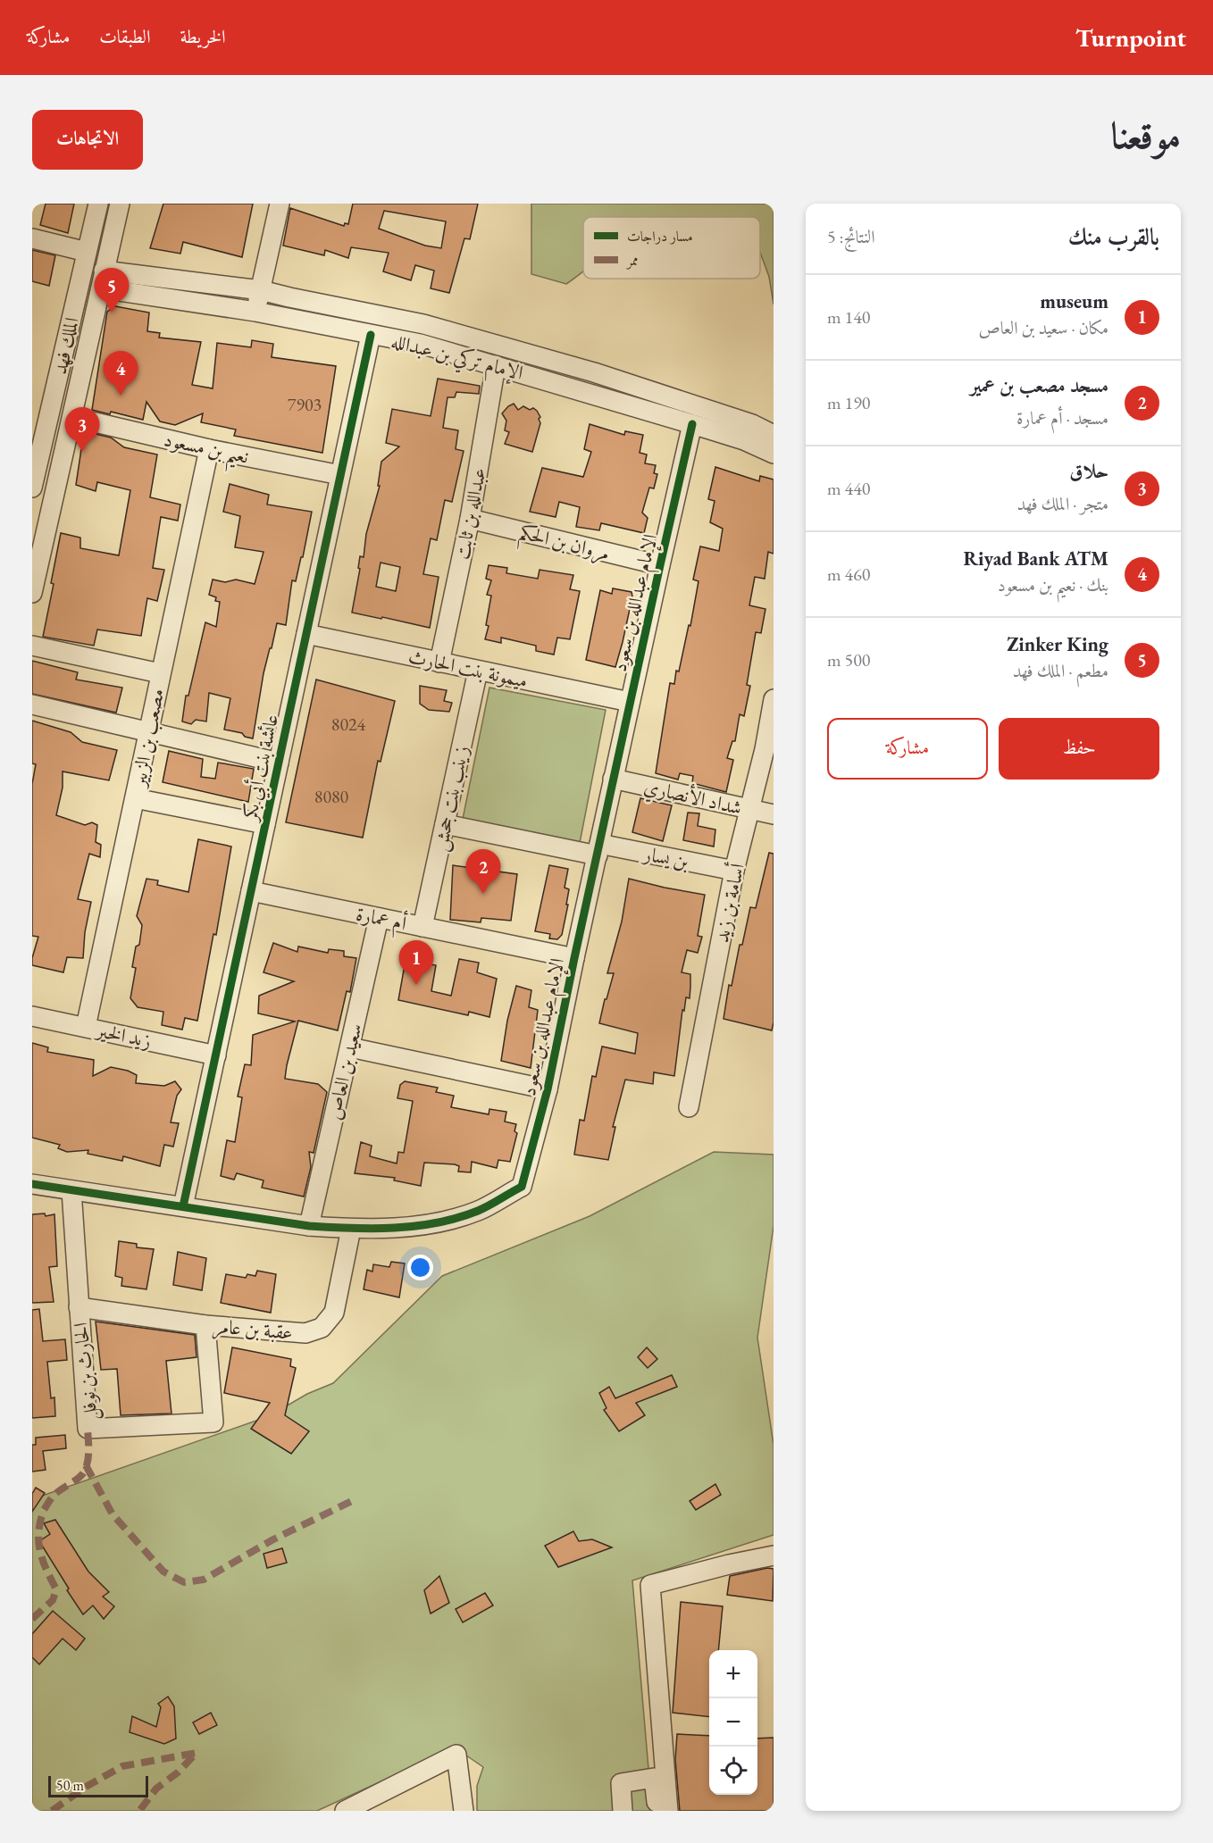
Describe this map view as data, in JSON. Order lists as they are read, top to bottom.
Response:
{
  "streets": {
    "street": [
      "الملك فهد",
      "الإمام تركي بن عبدالله",
      "نعيم بن مسعود",
      "عبدالله بن ثابت",
      "مروان بن الحكم",
      "الإمام عبدالله بن سعود",
      "ميمونة بنت الحارث",
      "مصعب بن الزبير",
      "عائشة بنت أبي بكر",
      "شداد الأنصاري",
      "زينب بنت جحش",
      "بن يسار",
      "أسامة بن زيد",
      "أم عمارة",
      "زيد الخير",
      "سعيد بن العاص",
      "عقبة بن عامر",
      "الحارث بن نوفل"
    ]
  },
  "crossings": [
    ["الملك فهد", "الإمام تركي بن عبدالله"],
    ["الملك فهد", "نعيم بن مسعود"],
    ["الإمام تركي بن عبدالله", "عبدالله بن ثابت"],
    ["الإمام تركي بن عبدالله", "الإمام عبدالله بن سعود"],
    ["الإمام تركي بن عبدالله", "عائشة بنت أبي بكر"],
    ["نعيم بن مسعود", "مصعب بن الزبير"],
    ["نعيم بن مسعود", "عائشة بنت أبي بكر"],
    ["عبدالله بن ثابت", "مروان بن الحكم"],
    ["عبدالله بن ثابت", "ميمونة بنت الحارث"],
    ["مروان بن الحكم", "الإمام عبدالله بن سعود"],
    ["الإمام عبدالله بن سعود", "ميمونة بنت الحارث"],
    ["الإمام عبدالله بن سعود", "عائشة بنت أبي بكر"],
    ["الإمام عبدالله بن سعود", "شداد الأنصاري"],
    ["الإمام عبدالله بن سعود", "بن يسار"],
    ["الإمام عبدالله بن سعود", "أم عمارة"],
    ["الإمام عبدالله بن سعود", "سعيد بن العاص"],
    ["الإمام عبدالله بن سعود", "عقبة بن عامر"],
    ["الإمام عبدالله بن سعود", "الحارث بن نوفل"],
    ["ميمونة بنت الحارث", "عائشة بنت أبي بكر"],
    ["ميمونة بنت الحارث", "زينب بنت جحش"],
    ["مصعب بن الزبير", "زيد الخير"],
    ["عائشة بنت أبي بكر", "أم عمارة"],
    ["عائشة بنت أبي بكر", "زيد الخير"],
    ["شداد الأنصاري", "أسامة بن زيد"],
    ["زينب بنت جحش", "بن يسار"],
    ["زينب بنت جحش", "أم عمارة"],
    ["بن يسار", "أسامة بن زيد"],
    ["أم عمارة", "سعيد بن العاص"],
    ["عقبة بن عامر", "الحارث بن نوفل"]
  ],
  "house_numbers": ["7903", "8024", "8080"],
  "legend": ["مسار دراجات", "ممر"],
  "scale_bar": "50 m",
  "page": {
    "header": "Turnpoint",
    "nav": ["الخريطة", "الطبقات", "مشاركة"],
    "title": "موقعنا",
    "buttons": [
      "الاتجاهات",
      ["حفظ", "مشاركة"]
    ],
    "heading": ["بالقرب منك", "النتائج: 5"],
    "pins": [
      "5",
      "4",
      "3",
      "2",
      "1"
    ],
    "list": [
      {
        "mark": "1",
        "name": "museum",
        "note": "مكان · سعيد بن العاص",
        "value": "140 m"
      },
      {
        "mark": "2",
        "name": "مسجد مصعب بن عمير",
        "note": "مسجد · أم عمارة",
        "value": "190 m"
      },
      {
        "mark": "3",
        "name": "حلاق",
        "note": "متجر · الملك فهد",
        "value": "440 m"
      },
      {
        "mark": "4",
        "name": "Riyad Bank ATM",
        "note": "بنك · نعيم بن مسعود",
        "value": "460 m"
      },
      {
        "mark": "5",
        "name": "Zinker King",
        "note": "مطعم · الملك فهد",
        "value": "500 m"
      }
    ],
    "map_buttons": ["+", "−"],
    "scale": "50 m"
  }
}
